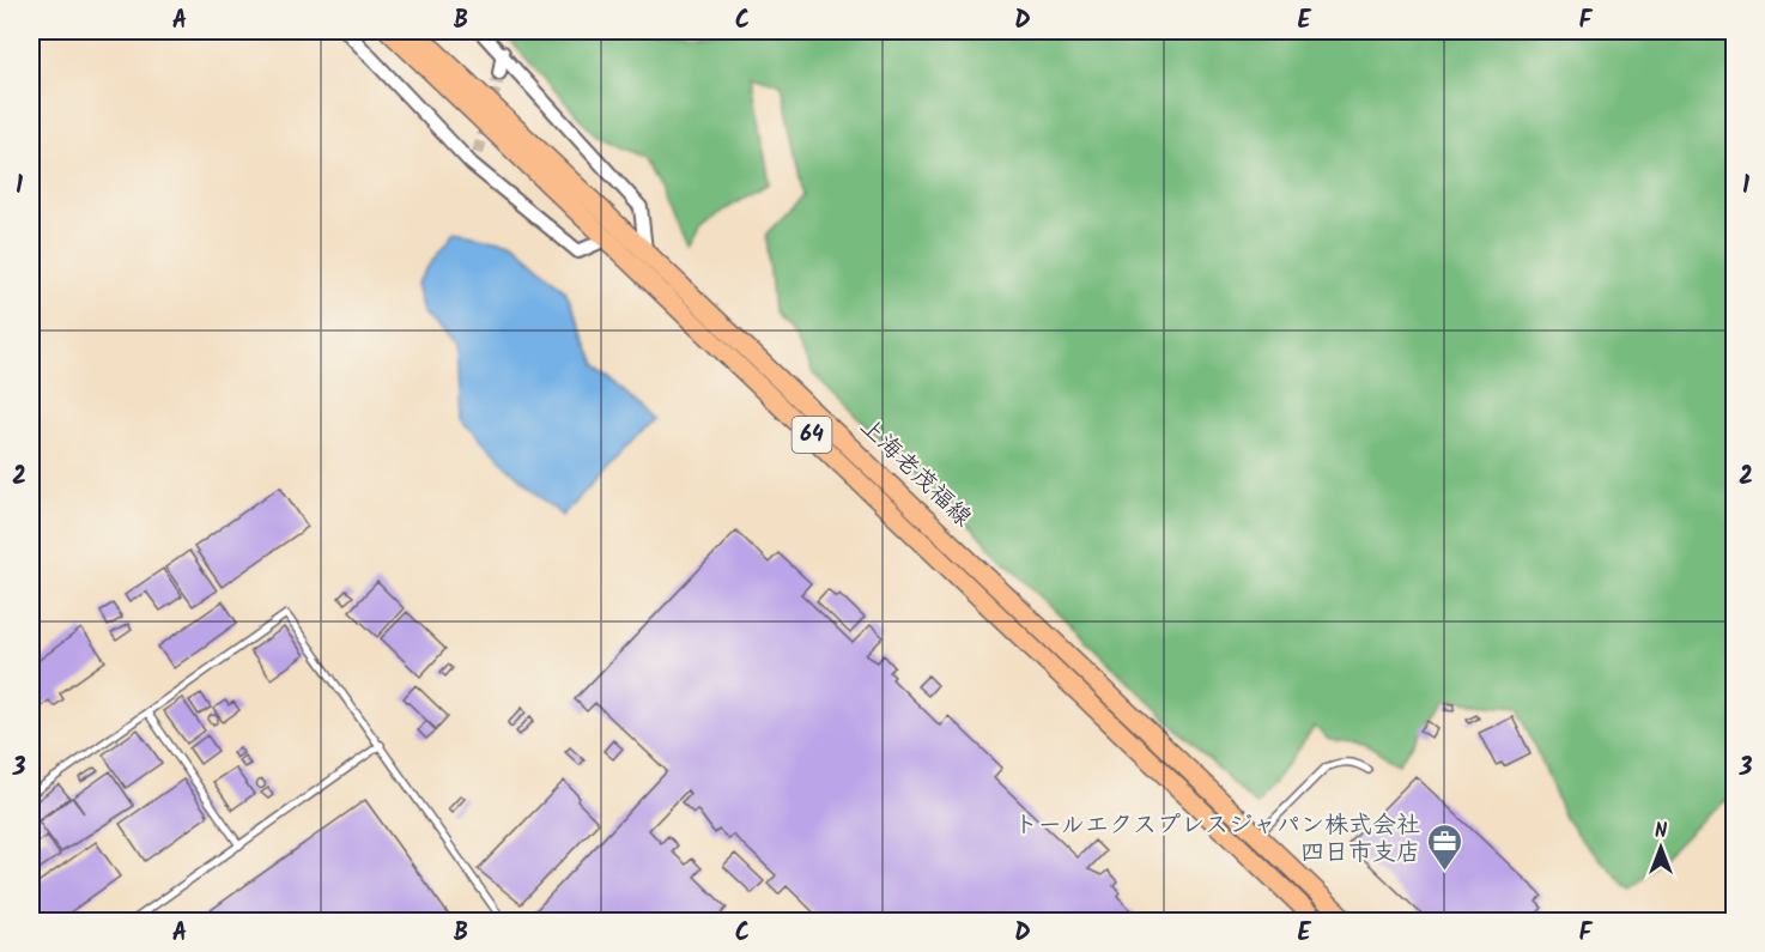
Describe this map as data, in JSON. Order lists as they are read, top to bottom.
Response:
{
  "streets": {
    "main road": ["64", "上海老茂福線"]
  },
  "places": {
    "office": ["トールエクスプレスジャパン株式会社 四日市支店"]
  },
  "north": "top",
  "grid": {
    "columns": [
      "A",
      "B",
      "C",
      "D",
      "E",
      "F"
    ],
    "rows": ["1", "2", "3"]
  }
}
